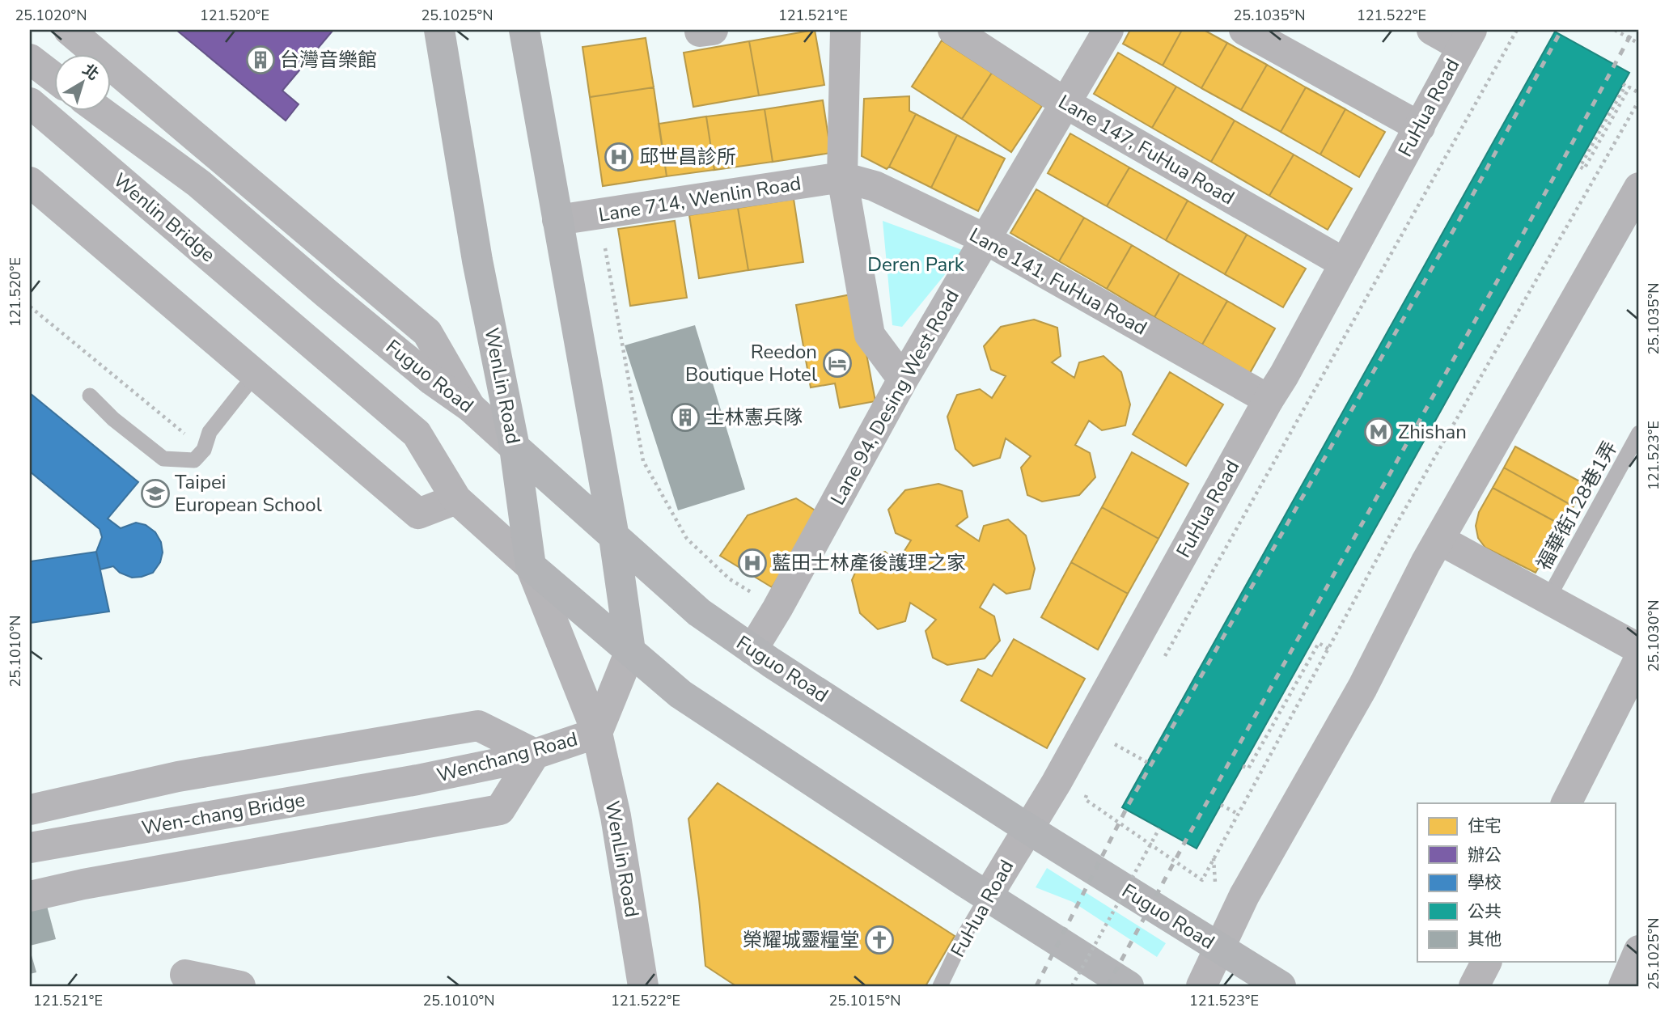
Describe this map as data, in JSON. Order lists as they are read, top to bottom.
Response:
{
  "streets": {
    "main road": ["Fuguo Road", "WenLin Road"],
    "street": [
      "FuHua Road",
      "Lane 147, FuHua Road",
      "Lane 714, Wenlin Road",
      "Wenlin Bridge",
      "Lane 141, FuHua Road",
      "Lane 94, Desing West Road",
      "Wenchang Road",
      "Wen-chang Bridge"
    ],
    "lane": ["福華街128巷1弄"]
  },
  "crossings": [
    ["FuHua Road", "Lane 147, FuHua Road"],
    ["FuHua Road", "Lane 141, FuHua Road"],
    ["FuHua Road", "Fuguo Road"],
    ["Lane 147, FuHua Road", "Lane 94, Desing West Road"],
    ["Lane 714, Wenlin Road", "Lane 141, FuHua Road"],
    ["Lane 141, FuHua Road", "Lane 94, Desing West Road"],
    ["Fuguo Road", "WenLin Road"],
    ["Fuguo Road", "Lane 94, Desing West Road"],
    ["WenLin Road", "Wenchang Road"],
    ["Wenchang Road", "Wen-chang Bridge"]
  ],
  "parks": ["Deren Park"],
  "places": {
    "building": ["台灣音樂館", "士林憲兵隊"],
    "hospital": ["邱世昌診所", "藍田士林產後護理之家"],
    "hotel": ["Reedon Boutique Hotel"],
    "metro station": ["Zhishan"],
    "school or university": ["Taipei European School"],
    "church": ["榮耀城靈糧堂"]
  },
  "legend": [
    "住宅",
    "辦公",
    "學校",
    "公共",
    "其他"
  ],
  "north": "top right",
  "coordinates": [
    "25.1020°N",
    "121.520°E",
    "25.1025°N",
    "121.521°E",
    "25.1035°N",
    "121.522°E",
    "121.523°E",
    "25.1030°N",
    "25.1010°N",
    "25.1015°N"
  ]
}
